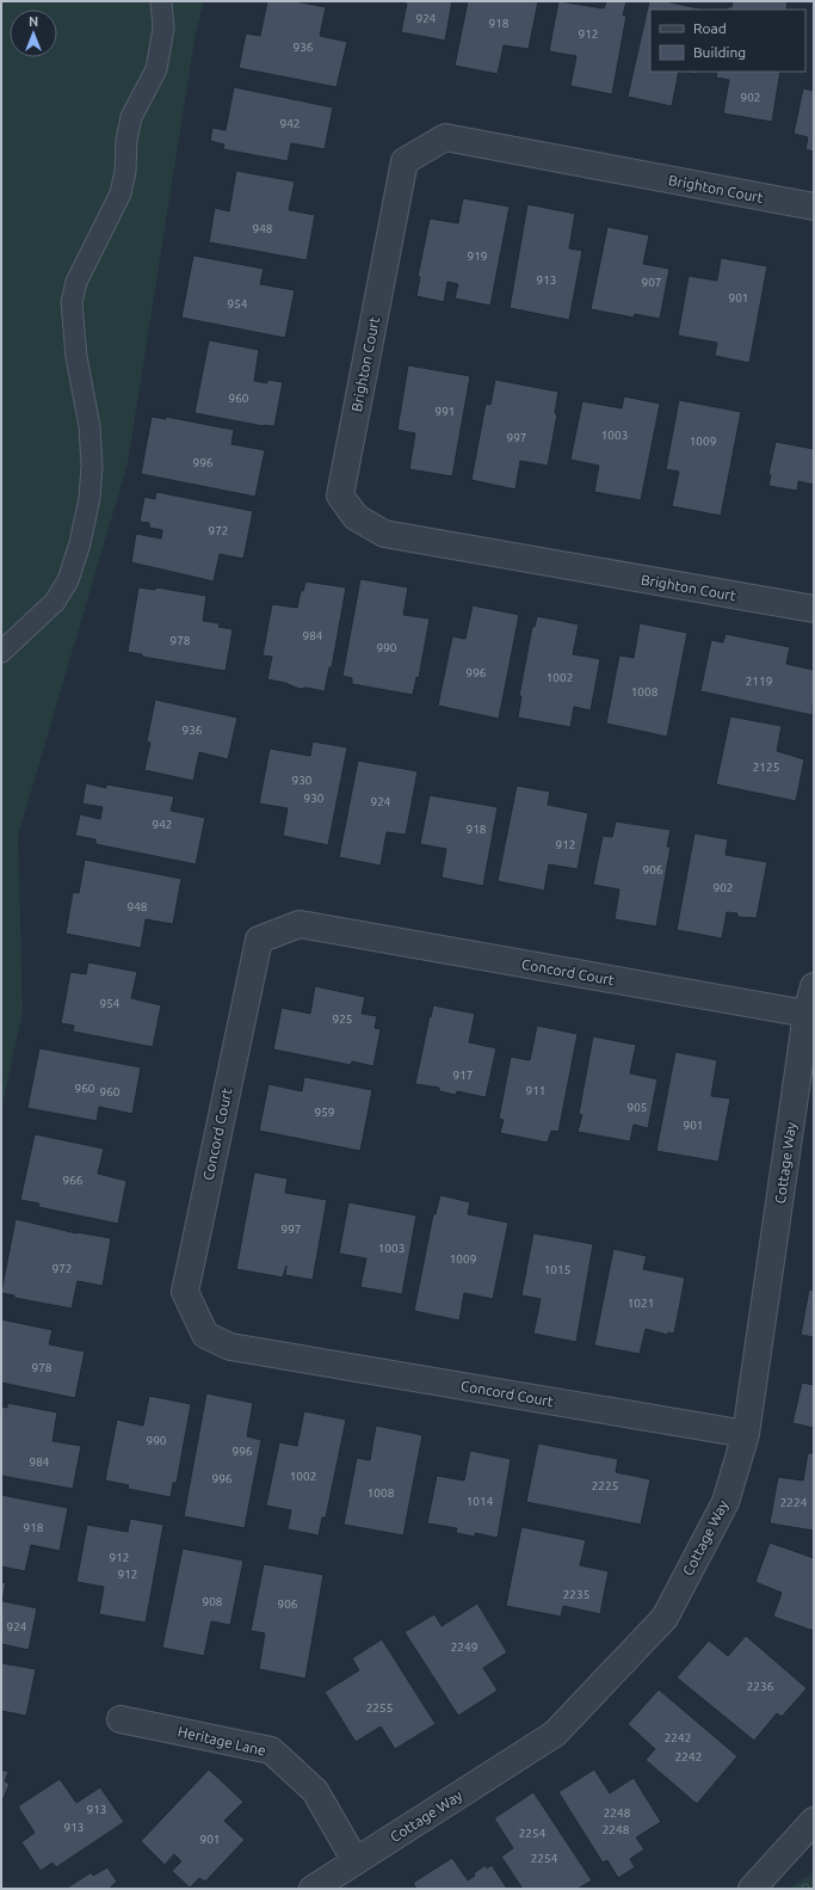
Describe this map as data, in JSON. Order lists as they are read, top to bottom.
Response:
{
  "streets": {
    "street": [
      "Brighton Court",
      "Concord Court",
      "Cottage Way",
      "Heritage Lane"
    ]
  },
  "crossings": [
    ["Concord Court", "Cottage Way"],
    ["Cottage Way", "Heritage Lane"]
  ],
  "house_numbers": [
    "924",
    "918",
    "912",
    "936",
    "902",
    "942",
    "948",
    "919",
    "913",
    "907",
    "901",
    "954",
    "960",
    "991",
    "1003",
    "997",
    "1009",
    "996",
    "972",
    "984",
    "978",
    "990",
    "996",
    "1002",
    "2119",
    "1008",
    "936",
    "2125",
    "930",
    "930",
    "924",
    "942",
    "918",
    "912",
    "906",
    "902",
    "948",
    "954",
    "925",
    "917",
    "960",
    "911",
    "960",
    "905",
    "959",
    "901",
    "966",
    "997",
    "1003",
    "1009",
    "972",
    "1015",
    "1021",
    "978",
    "990",
    "996",
    "984",
    "1002",
    "996",
    "2225",
    "1008",
    "1014",
    "2224",
    "918",
    "912",
    "912",
    "2235",
    "908",
    "906",
    "924",
    "2249",
    "2236",
    "2255",
    "2242",
    "2242",
    "913",
    "2248",
    "913",
    "2248",
    "2254",
    "901",
    "2254"
  ],
  "legend": ["Road", "Building"],
  "north": "top"
}
